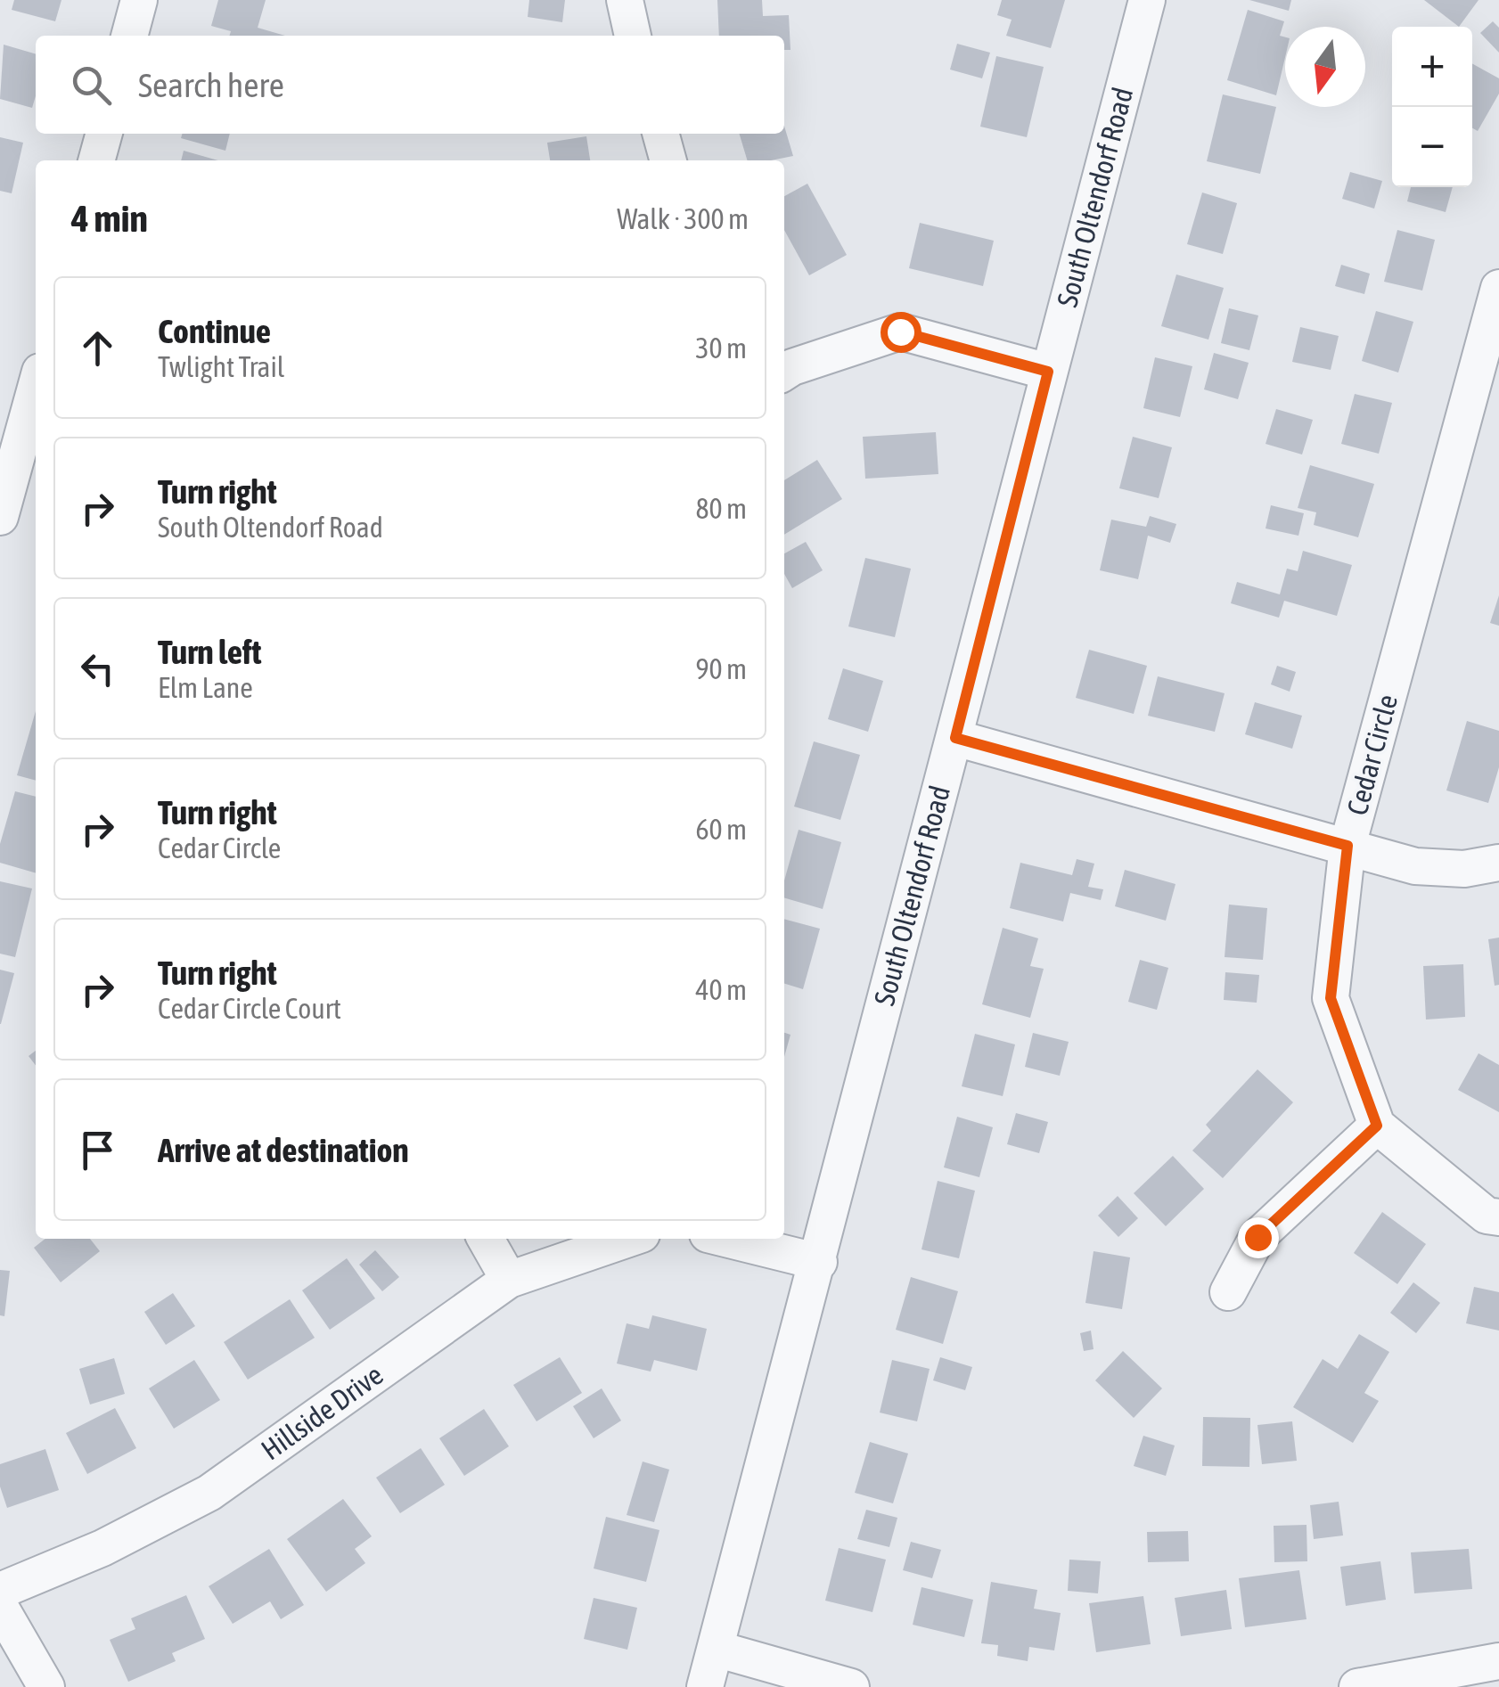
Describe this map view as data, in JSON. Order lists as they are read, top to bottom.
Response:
{
  "streets": {
    "street": ["South Oltendorf Road", "Cedar Circle", "Hillside Drive"]
  },
  "north": "bottom",
  "page": {
    "map_buttons": ["+", "−"],
    "search": "Search here",
    "heading": ["4 min", "Walk · 300 m"],
    "list": [
      ["Continue", "Twlight Trail", "30 m"],
      ["Turn right", "South Oltendorf Road", "80 m"],
      ["Turn left", "Elm Lane", "90 m"],
      ["Turn right", "Cedar Circle", "60 m"],
      ["Turn right", "Cedar Circle Court", "40 m"],
      "Arrive at destination"
    ]
  }
}
